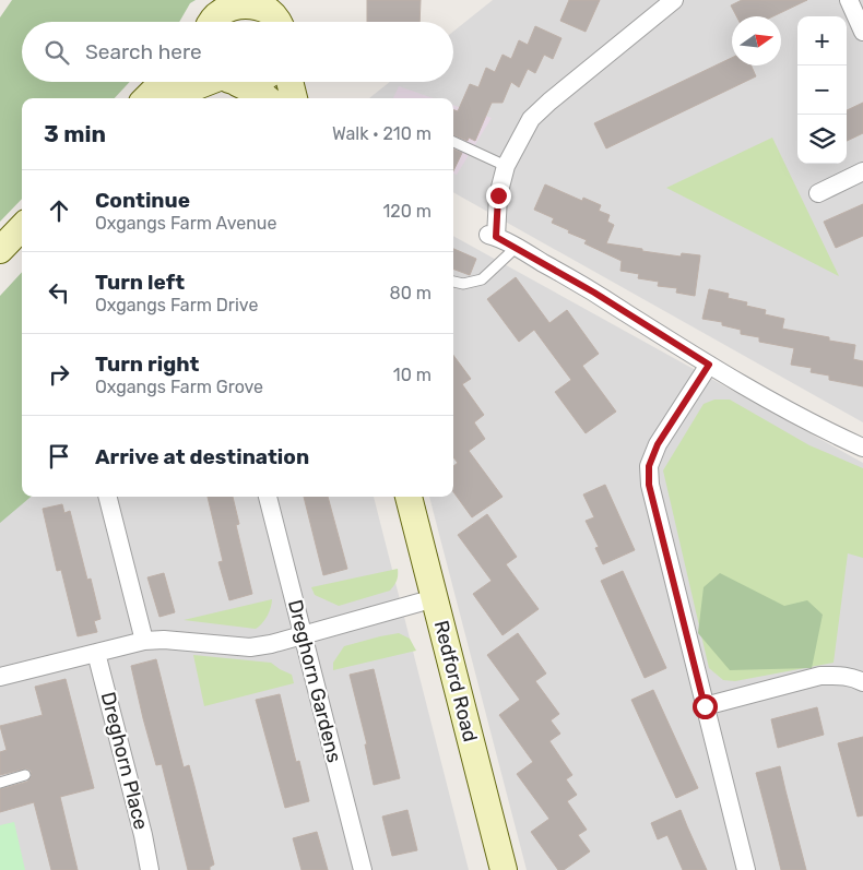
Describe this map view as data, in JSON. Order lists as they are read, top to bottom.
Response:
{
  "streets": {
    "main road": ["Redford Road"],
    "street": ["Dreghorn Gardens", "Dreghorn Place"]
  },
  "north": "right",
  "page": {
    "map_buttons": ["+", "−"],
    "search": "Search here",
    "heading": ["3 min", "Walk · 210 m"],
    "list": [
      ["Continue", "Oxgangs Farm Avenue", "120 m"],
      ["Turn left", "Oxgangs Farm Drive", "80 m"],
      ["Turn right", "Oxgangs Farm Grove", "10 m"],
      "Arrive at destination"
    ]
  }
}
